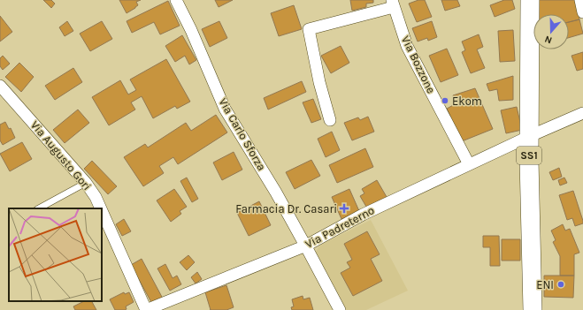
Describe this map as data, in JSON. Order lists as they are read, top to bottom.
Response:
{
  "streets": {
    "main road": ["SS1"],
    "street": [
      "Via Bozzone",
      "Via Carlo Sforza",
      "Via Augusto Gori",
      "Via Padreterno"
    ]
  },
  "crossings": [
    ["Via Bozzone", "Via Padreterno"],
    ["Via Carlo Sforza", "Via Padreterno"],
    ["Via Augusto Gori", "Via Padreterno"],
    ["SS1", "Via Padreterno"]
  ],
  "places": {
    "other": ["Ekom", "ENI"],
    "health": ["Farmacia Dr. Casari"]
  },
  "north": "bottom"
}
